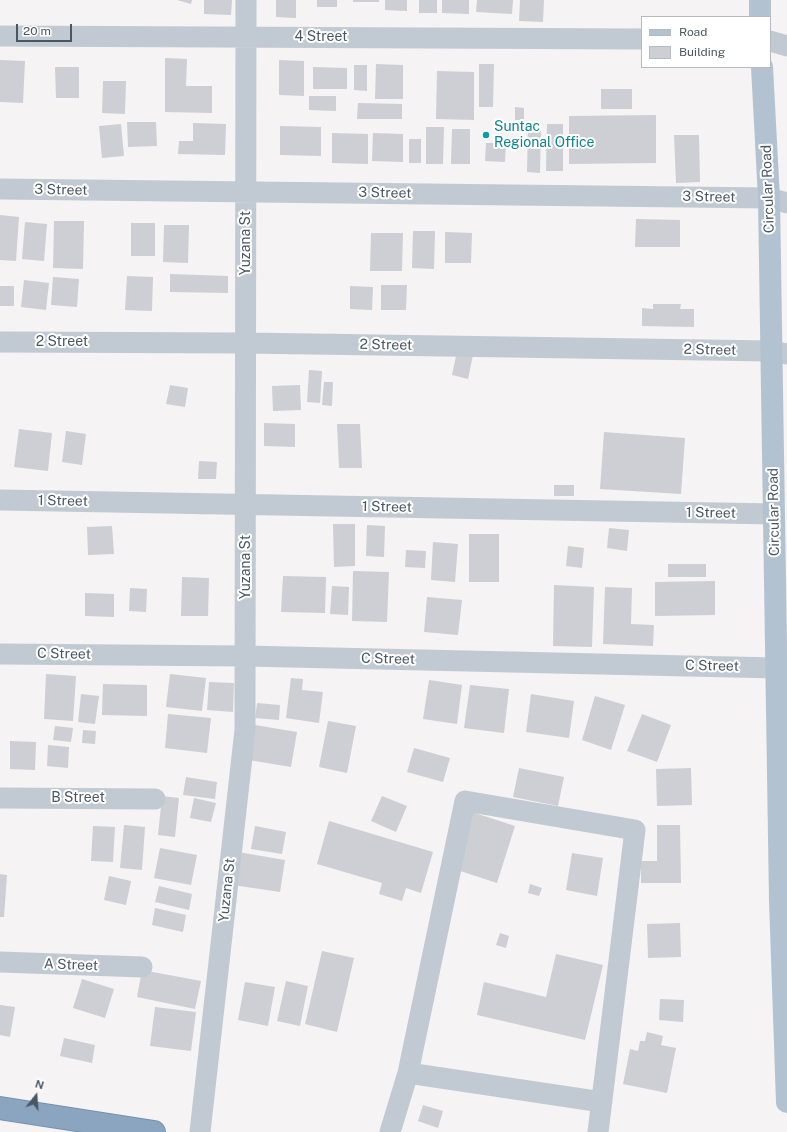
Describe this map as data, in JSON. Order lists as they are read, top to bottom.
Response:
{
  "streets": {
    "main road": ["Circular Road"],
    "street": [
      "4 Street",
      "3 Street",
      "Yuzana St",
      "2 Street",
      "1 Street",
      "C Street",
      "B Street",
      "A Street"
    ]
  },
  "crossings": [
    ["4 Street", "Yuzana St"],
    ["Circular Road", "3 Street"],
    ["Circular Road", "2 Street"],
    ["Circular Road", "1 Street"],
    ["Circular Road", "C Street"],
    ["3 Street", "Yuzana St"],
    ["Yuzana St", "2 Street"],
    ["Yuzana St", "1 Street"],
    ["Yuzana St", "C Street"]
  ],
  "places": ["Suntac Regional Office"],
  "legend": ["Road", "Building"],
  "scale_bar": "20 m",
  "north": "top"
}
